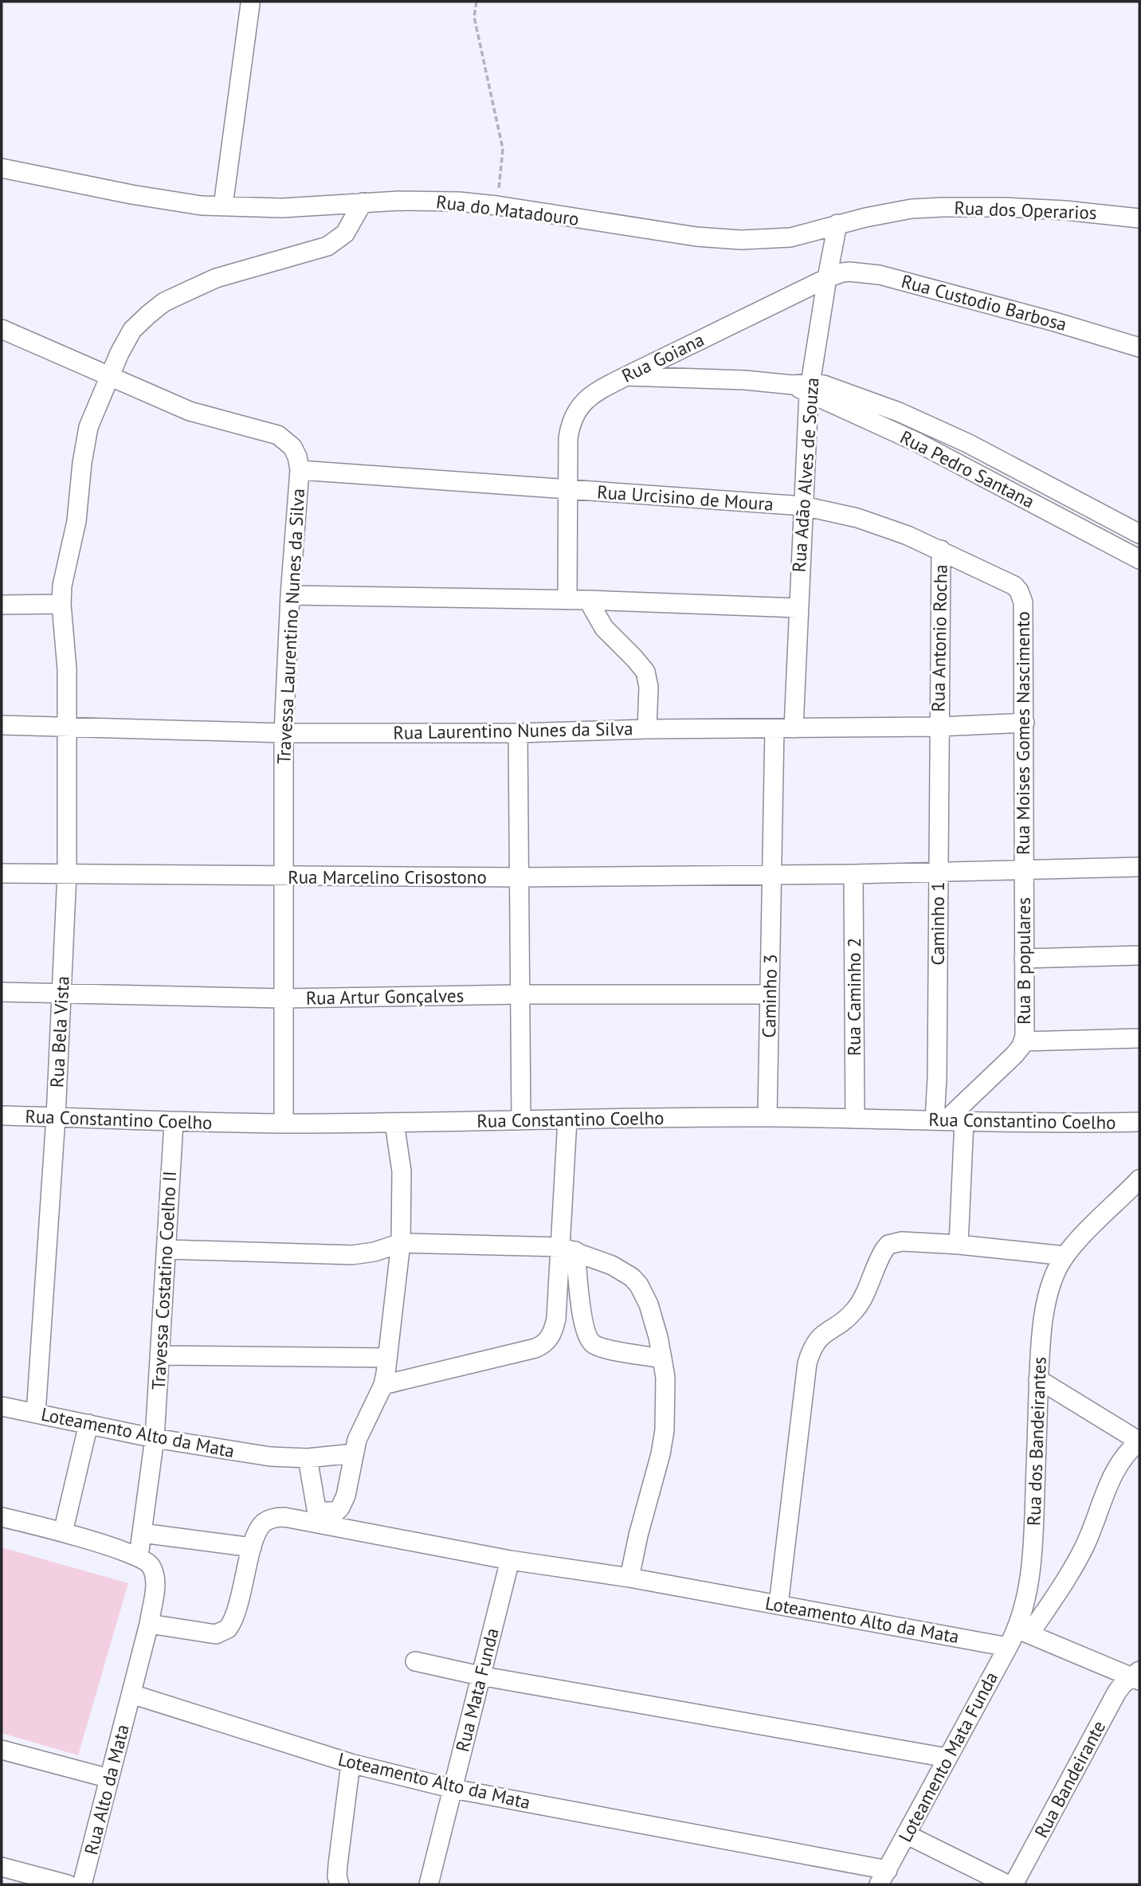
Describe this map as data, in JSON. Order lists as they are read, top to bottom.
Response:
{
  "streets": {
    "street": [
      "Rua do Matadouro",
      "Rua dos Operarios",
      "Rua Custodio Barbosa",
      "Rua Goiana",
      "Rua Pedro Santana",
      "Rua Adão Alves de Souza",
      "Rua Urcisino de Moura",
      "Travessa Laurentino Nunes da Silva",
      "Rua Antonio Rocha",
      "Rua Laurentino Nunes da Silva",
      "Rua Moises Gomes Nascimento",
      "Rua Marcelino Crisostono",
      "Caminho 1",
      "Rua B populares",
      "Caminho 3",
      "Rua Artur Gonçalves",
      "Rua Caminho 2",
      "Rua Bela Vista",
      "Rua Constantino Coelho",
      "Travessa Costatino Coelho II",
      "Loteamento Alto da Mata",
      "Rua dos Bandeirantes",
      "Rua Mata Funda",
      "Loteamento Mata Funda",
      "Rua Bandeirante",
      "Rua Alto da Mata"
    ]
  },
  "crossings": [
    ["Rua do Matadouro", "Rua dos Operarios"],
    ["Rua do Matadouro", "Rua Adão Alves de Souza"],
    ["Rua do Matadouro", "Rua Bela Vista"],
    ["Rua Custodio Barbosa", "Rua Goiana"],
    ["Rua Custodio Barbosa", "Rua Adão Alves de Souza"],
    ["Rua Goiana", "Rua Pedro Santana"],
    ["Rua Goiana", "Rua Adão Alves de Souza"],
    ["Rua Goiana", "Rua Urcisino de Moura"],
    ["Rua Pedro Santana", "Rua Adão Alves de Souza"],
    ["Rua Adão Alves de Souza", "Rua Urcisino de Moura"],
    ["Rua Adão Alves de Souza", "Rua Laurentino Nunes da Silva"],
    ["Rua Urcisino de Moura", "Rua Antonio Rocha"],
    ["Rua Urcisino de Moura", "Rua Moises Gomes Nascimento"],
    ["Travessa Laurentino Nunes da Silva", "Rua Laurentino Nunes da Silva"],
    ["Travessa Laurentino Nunes da Silva", "Rua Marcelino Crisostono"],
    ["Travessa Laurentino Nunes da Silva", "Rua Artur Gonçalves"],
    ["Travessa Laurentino Nunes da Silva", "Rua Bela Vista"],
    ["Travessa Laurentino Nunes da Silva", "Rua Constantino Coelho"],
    ["Rua Antonio Rocha", "Rua Laurentino Nunes da Silva"],
    ["Rua Antonio Rocha", "Caminho 1"],
    ["Rua Laurentino Nunes da Silva", "Rua Moises Gomes Nascimento"],
    ["Rua Laurentino Nunes da Silva", "Caminho 1"],
    ["Rua Laurentino Nunes da Silva", "Caminho 3"],
    ["Rua Laurentino Nunes da Silva", "Rua Bela Vista"],
    ["Rua Moises Gomes Nascimento", "Rua Marcelino Crisostono"],
    ["Rua Moises Gomes Nascimento", "Rua B populares"],
    ["Rua Marcelino Crisostono", "Caminho 1"],
    ["Rua Marcelino Crisostono", "Rua B populares"],
    ["Rua Marcelino Crisostono", "Caminho 3"],
    ["Rua Marcelino Crisostono", "Rua Caminho 2"],
    ["Rua Marcelino Crisostono", "Rua Bela Vista"],
    ["Caminho 1", "Rua B populares"],
    ["Caminho 1", "Rua Constantino Coelho"],
    ["Rua B populares", "Rua Constantino Coelho"],
    ["Caminho 3", "Rua Artur Gonçalves"],
    ["Caminho 3", "Rua Constantino Coelho"],
    ["Rua Artur Gonçalves", "Rua Bela Vista"],
    ["Rua Caminho 2", "Rua Constantino Coelho"],
    ["Rua Bela Vista", "Rua Constantino Coelho"],
    ["Rua Bela Vista", "Loteamento Alto da Mata"],
    ["Rua Constantino Coelho", "Travessa Costatino Coelho II"],
    ["Travessa Costatino Coelho II", "Loteamento Alto da Mata"],
    ["Loteamento Alto da Mata", "Rua Mata Funda"],
    ["Loteamento Alto da Mata", "Loteamento Mata Funda"],
    ["Loteamento Alto da Mata", "Rua Alto da Mata"],
    ["Rua dos Bandeirantes", "Loteamento Mata Funda"],
    ["Rua dos Bandeirantes", "Rua Bandeirante"],
    ["Loteamento Mata Funda", "Rua Bandeirante"]
  ]
}
